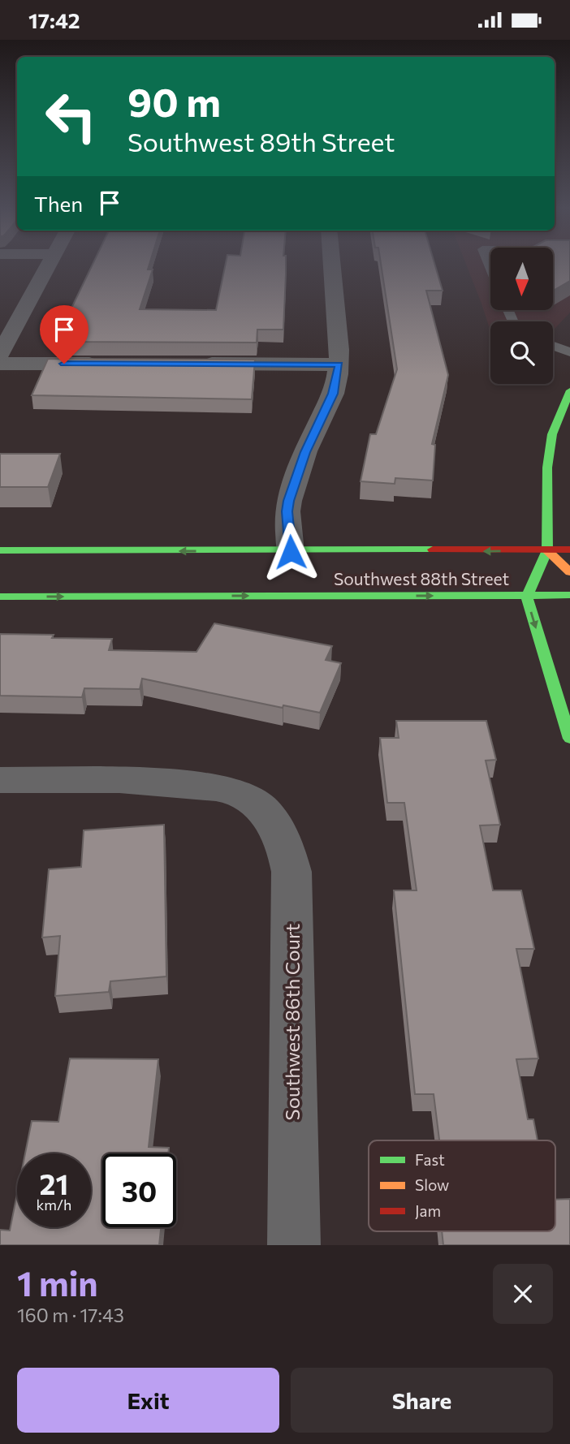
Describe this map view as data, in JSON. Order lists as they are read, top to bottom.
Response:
{
  "streets": {
    "main road": ["Southwest 88th Street"],
    "street": ["Southwest 86th Court"]
  },
  "legend": ["Fast", "Slow", "Jam"],
  "north": "bottom",
  "page": {
    "status": "17:42",
    "turn": ["90 m", "Southwest 89th Street"],
    "then": "Then",
    "speed": "21 km/h",
    "limit": "30",
    "heading": ["1 min", "160 m · 17:43"],
    "buttons": ["Exit", "Share"]
  }
}
